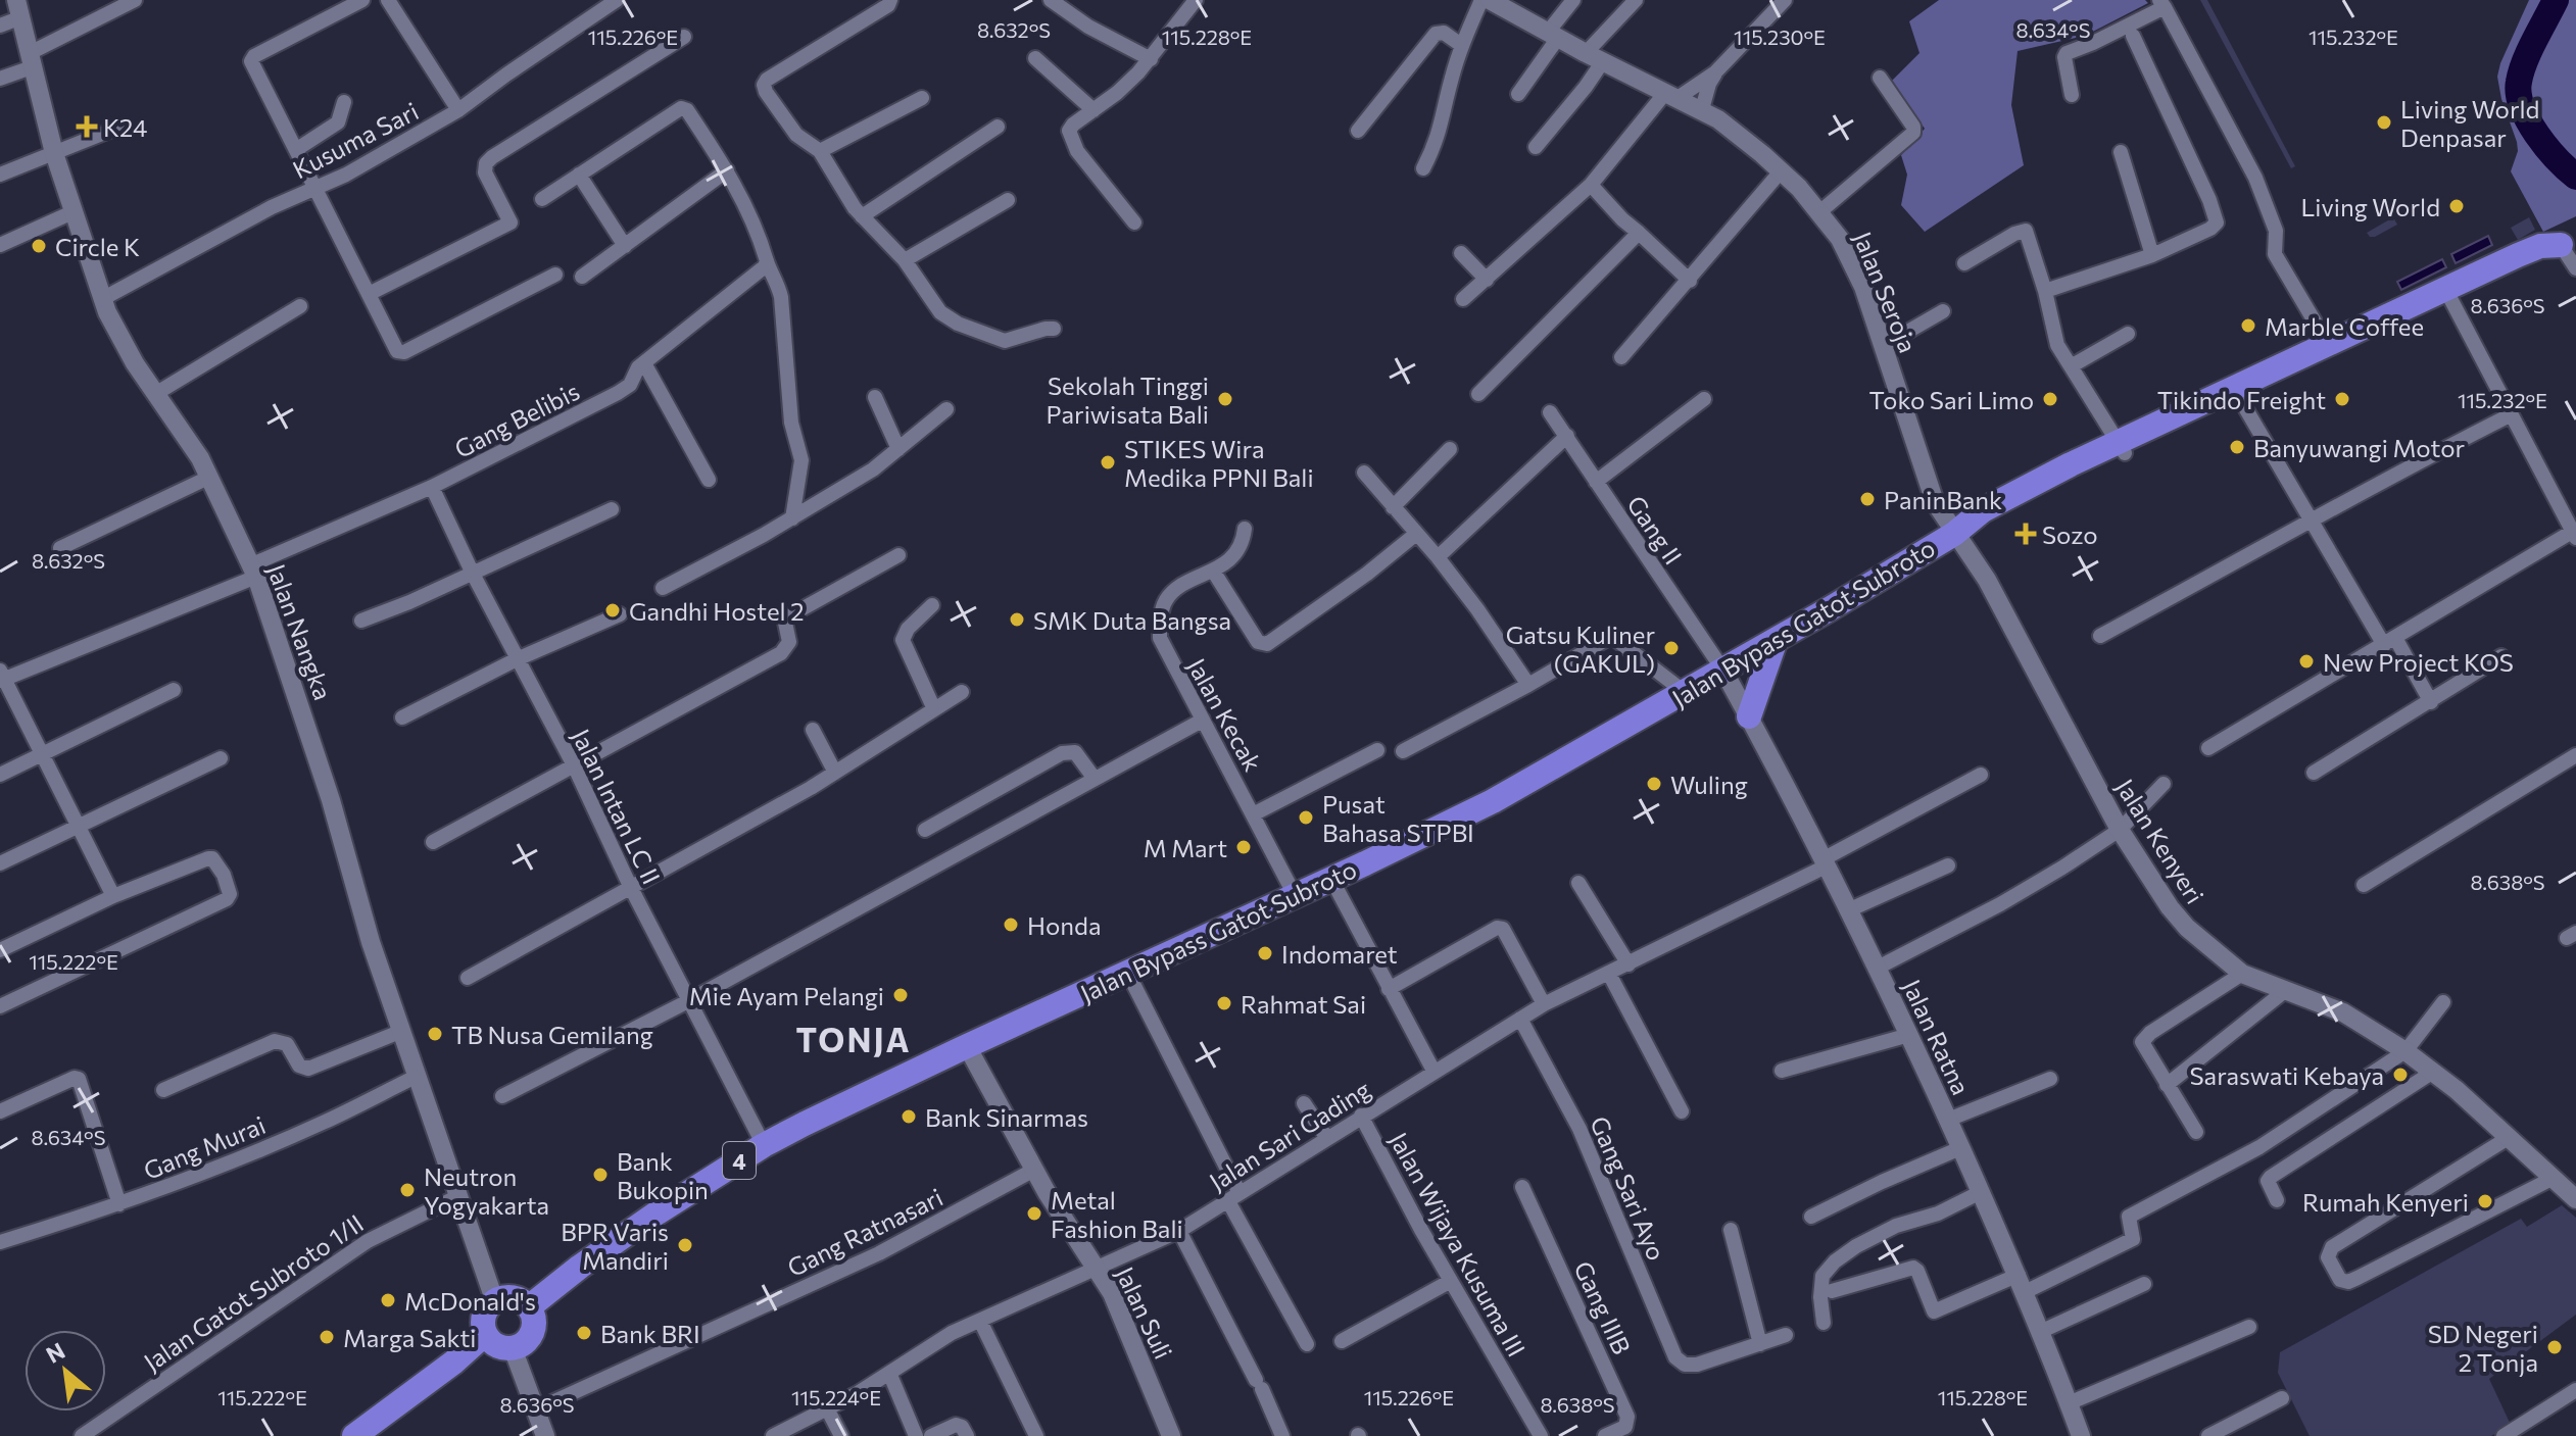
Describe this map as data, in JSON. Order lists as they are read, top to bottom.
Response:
{
  "streets": {
    "highway": ["Jalan Bypass Gatot Subroto", "4"],
    "street": [
      "Kusuma Sari",
      "Jalan Seroja",
      "Gang Belibis",
      "Gang II",
      "Jalan Nangka",
      "Jalan Kecak",
      "Jalan Intan LC II",
      "Jalan Kenyeri",
      "Jalan Ratna",
      "Jalan Sari Gading",
      "Gang Murai",
      "Gang Sari Ayo",
      "Gang Ratnasari",
      "Jalan Wijaya Kusuma III",
      "Jalan Gatot Subroto 1/II",
      "Gang IIIB",
      "Jalan Suli"
    ]
  },
  "crossings": [
    ["Kusuma Sari", "Jalan Nangka"],
    ["Jalan Seroja", "Jalan Bypass Gatot Subroto"],
    ["Jalan Seroja", "Jalan Kenyeri"],
    ["Gang Belibis", "Jalan Nangka"],
    ["Gang Belibis", "Jalan Intan LC II"],
    ["Gang II", "Jalan Bypass Gatot Subroto"],
    ["Gang II", "Jalan Ratna"],
    ["Jalan Bypass Gatot Subroto", "Jalan Nangka"],
    ["Jalan Bypass Gatot Subroto", "Jalan Kecak"],
    ["Jalan Bypass Gatot Subroto", "Jalan Intan LC II"],
    ["Jalan Bypass Gatot Subroto", "Jalan Kenyeri"],
    ["Jalan Bypass Gatot Subroto", "Jalan Ratna"],
    ["Jalan Bypass Gatot Subroto", "Jalan Suli"],
    ["Jalan Nangka", "Gang Murai"],
    ["Jalan Nangka", "Jalan Gatot Subroto 1/II"],
    ["Jalan Ratna", "Jalan Sari Gading"],
    ["Jalan Sari Gading", "Gang Sari Ayo"],
    ["Jalan Sari Gading", "Jalan Wijaya Kusuma III"],
    ["Jalan Sari Gading", "Jalan Suli"],
    ["Gang Ratnasari", "Jalan Suli"]
  ],
  "districts": ["TONJA"],
  "places": {
    "other": [
      "Living World Denpasar",
      "Living World",
      "Circle K",
      "Marble Coffee",
      "Sekolah Tinggi Pariwisata Bali",
      "Toko Sari Limo",
      "Tikindo Freight",
      "Banyuwangi Motor",
      "STIKES Wira Medika PPNI Bali",
      "PaninBank",
      "Gandhi Hostel 2",
      "SMK Duta Bangsa",
      "Gatsu Kuliner (GAKUL)",
      "New Project KOS",
      "Wuling",
      "Pusat Bahasa STPBI",
      "M Mart",
      "Honda",
      "Indomaret",
      "Mie Ayam Pelangi",
      "Rahmat Sai",
      "TB Nusa Gemilang",
      "Saraswati Kebaya",
      "Bank Sinarmas",
      "Bank Bukopin",
      "Neutron Yogyakarta",
      "Rumah Kenyeri",
      "Metal Fashion Bali",
      "BPR Varis Mandiri",
      "McDonald's",
      "Bank BRI",
      "Marga Sakti",
      "SD Negeri 2 Tonja"
    ],
    "health": ["K24", "Sozo"]
  },
  "north": "top left",
  "coordinates": [
    "8.634°S",
    "8.632°S",
    "115.226°E",
    "115.228°E",
    "115.230°E",
    "115.232°E",
    "8.636°S",
    "8.638°S",
    "115.222°E",
    "115.224°E"
  ]
}
